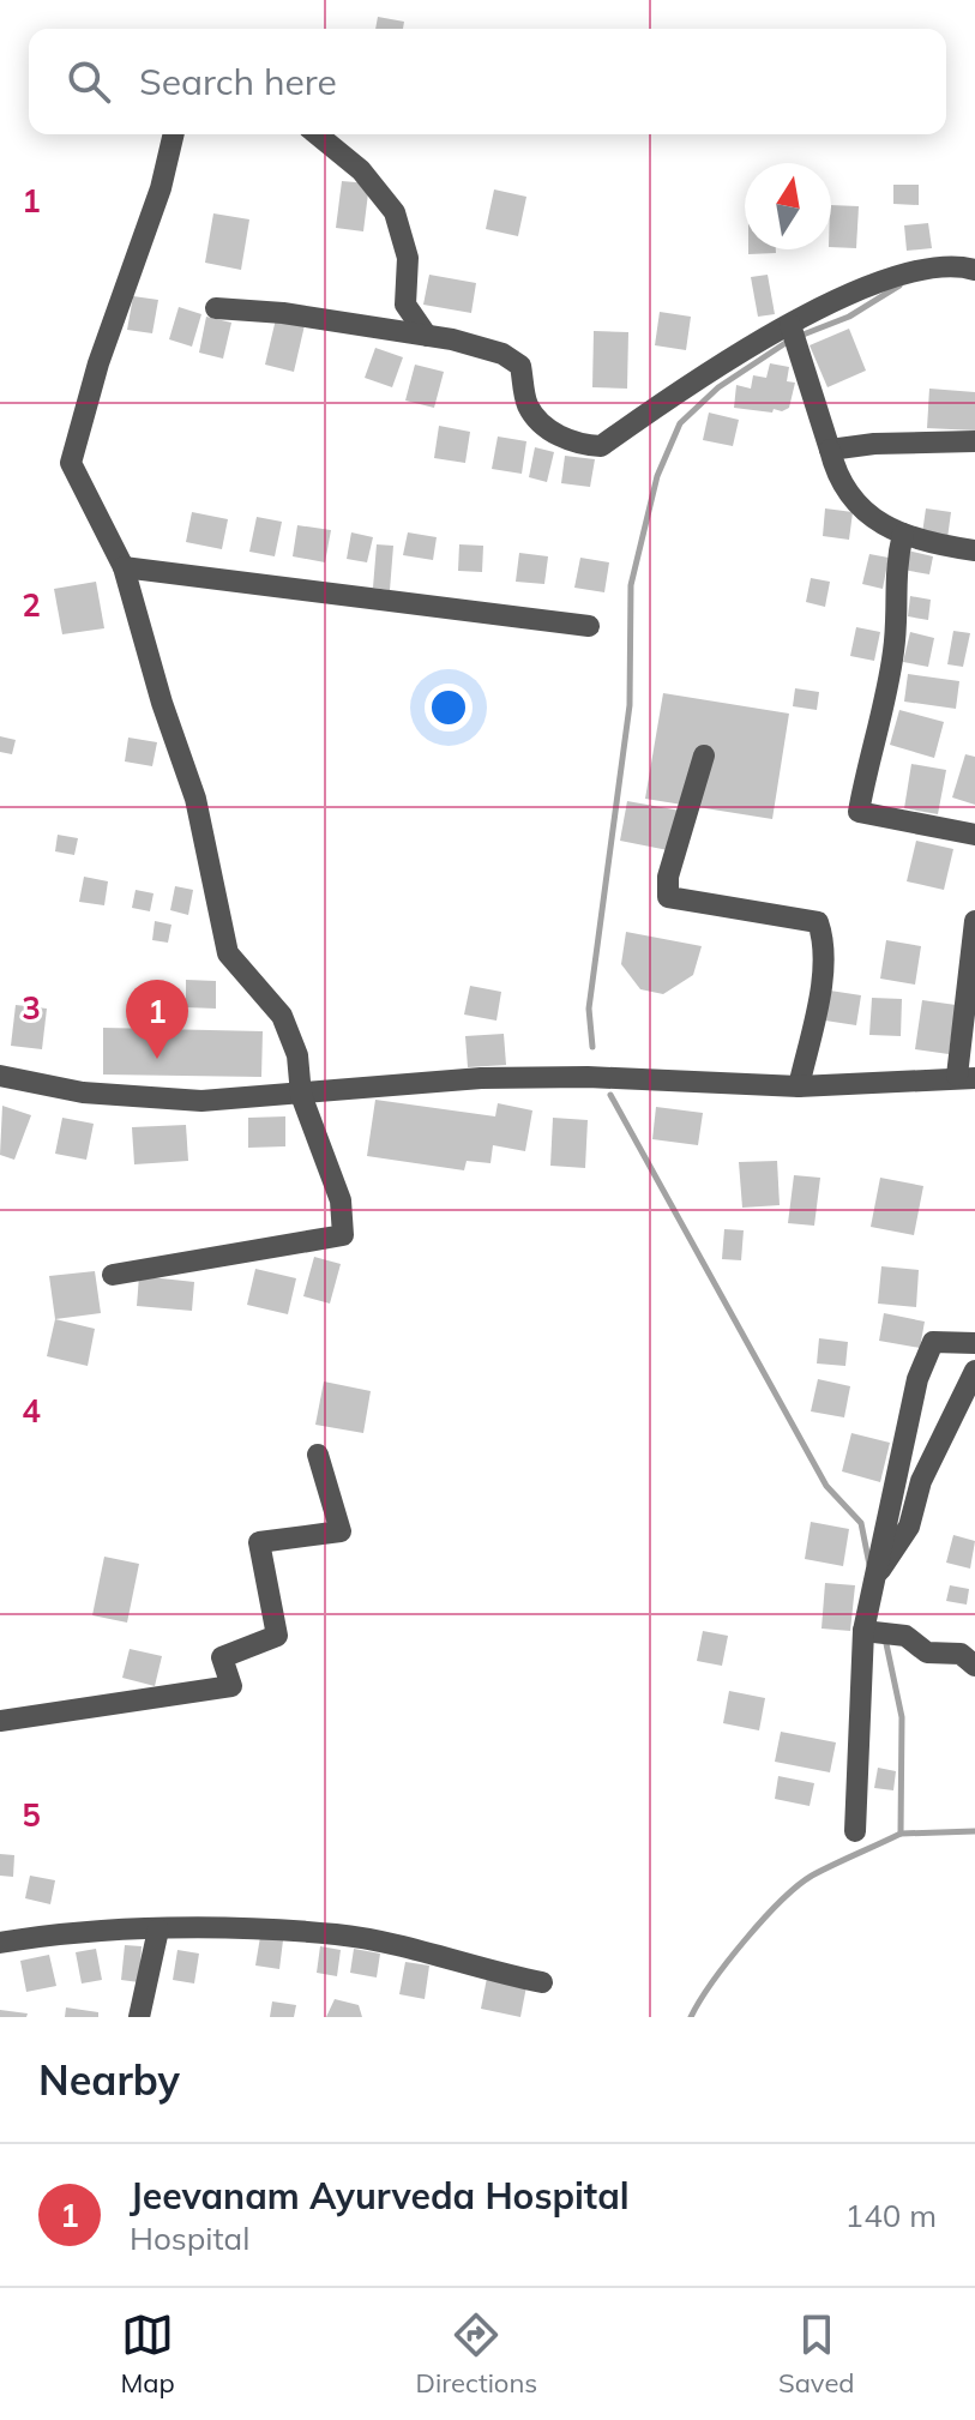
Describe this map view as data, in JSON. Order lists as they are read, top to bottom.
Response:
{
  "north": "top",
  "page": {
    "search": "Search here",
    "pins": "1",
    "heading": "Nearby",
    "list": [
      {
        "mark": "1",
        "name": "Jeevanam Ayurveda Hospital",
        "note": "Hospital",
        "value": "140 m"
      }
    ],
    "nav": ["Map", "Directions", "Saved"]
  },
  "grid": {
    "rows": [
      "1",
      "2",
      "3",
      "4",
      "5"
    ]
  }
}
